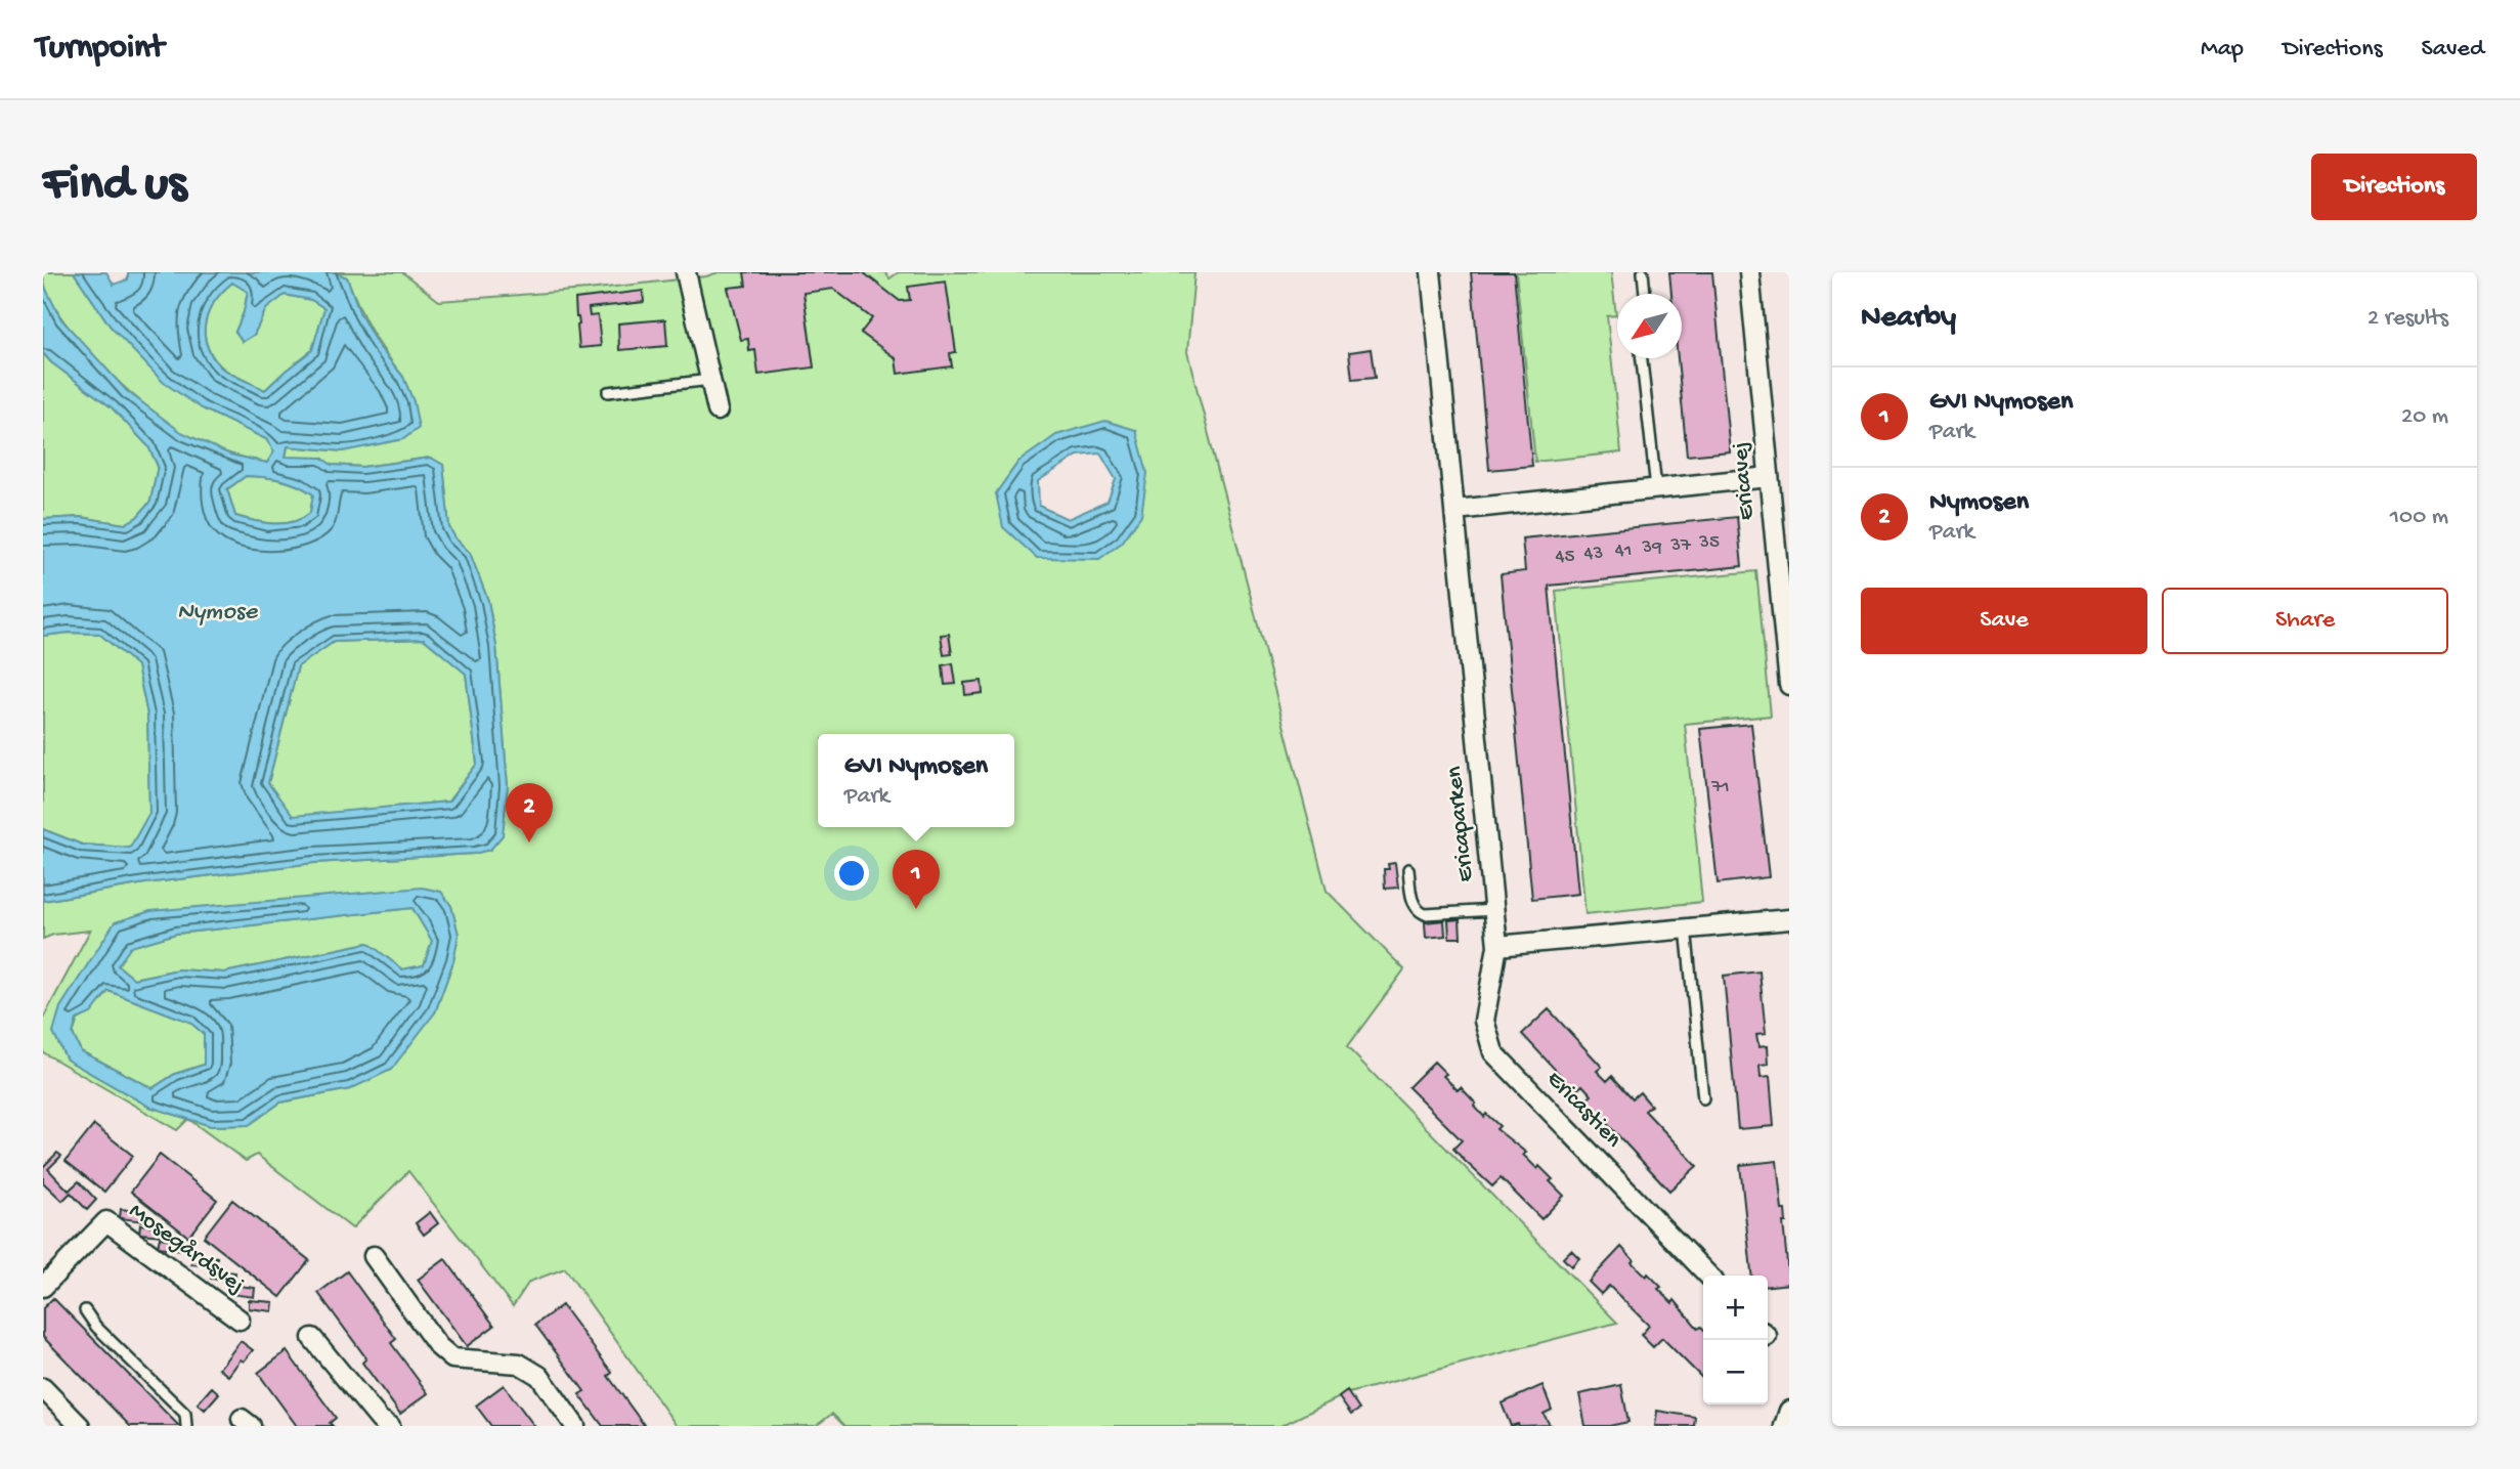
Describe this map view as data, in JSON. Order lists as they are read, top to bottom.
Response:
{
  "streets": {
    "street": [
      "Ericavej",
      "Ericaparken",
      "Ericastien",
      "Mosegårdsvej"
    ]
  },
  "crossings": [
    ["Ericaparken", "Ericastien"]
  ],
  "water": ["Nymose"],
  "house_numbers": [
    "35",
    "37",
    "39",
    "41",
    "43",
    "45",
    "71"
  ],
  "north": "bottom left",
  "page": {
    "header": "Turnpoint",
    "nav": ["Map", "Directions", "Saved"],
    "buttons": [
      "Directions",
      ["Save", "Share"]
    ],
    "title": "Find us",
    "heading": ["Nearby", "2 results"],
    "list": [
      {
        "mark": "1",
        "name": "GVI Nymosen",
        "note": "Park",
        "value": "20 m"
      },
      {
        "mark": "2",
        "name": "Nymosen",
        "note": "Park",
        "value": "100 m"
      }
    ],
    "popup": ["GVI Nymosen", "Park"],
    "pins": ["2", "1"],
    "map_buttons": ["+", "−"]
  }
}
